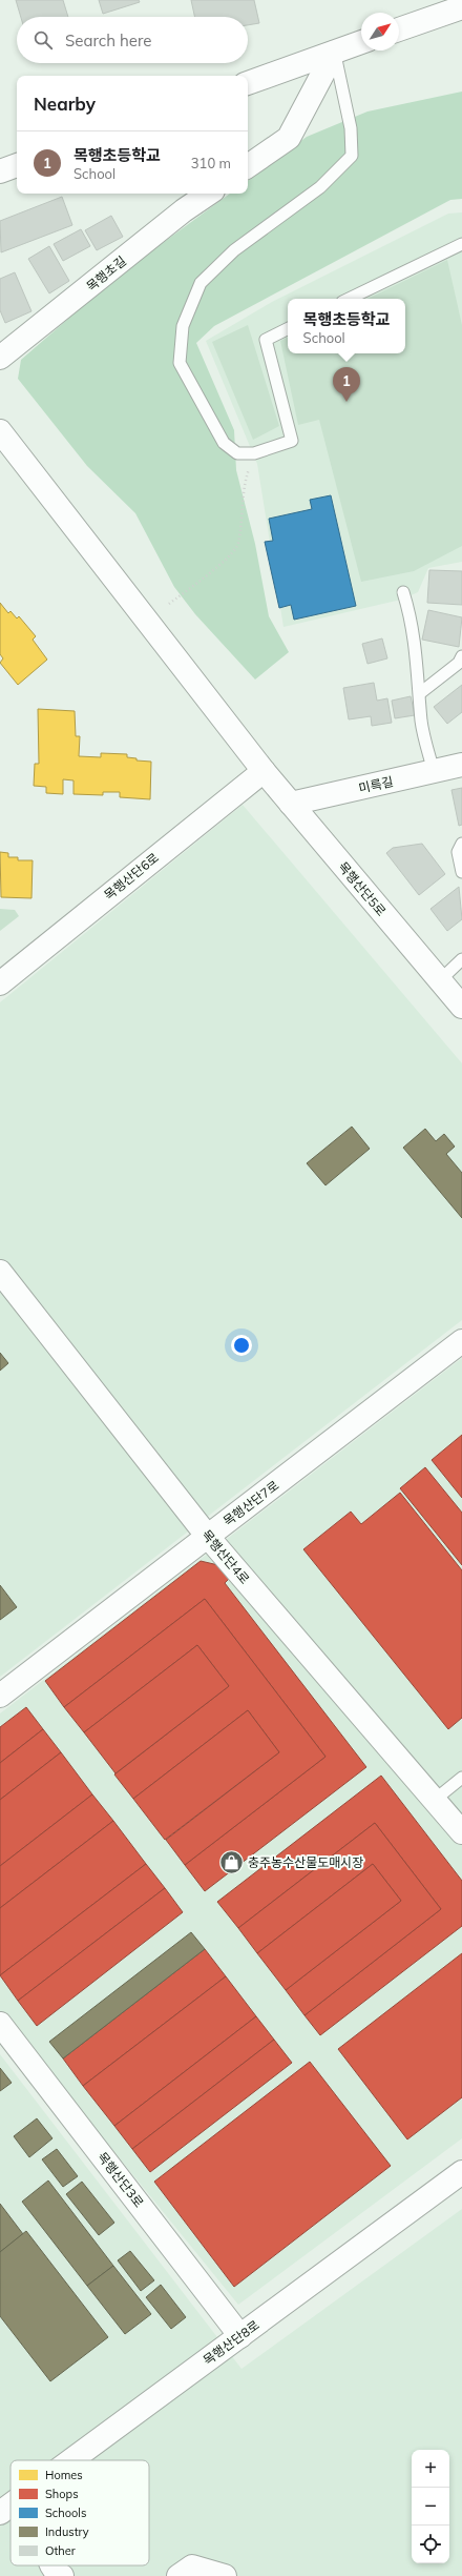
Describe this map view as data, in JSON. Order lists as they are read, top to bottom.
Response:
{
  "streets": {
    "street": [
      "목행초길",
      "미륵길",
      "목행산단6로",
      "목행산단5로",
      "목행산단7로",
      "목행산단4로",
      "목행산단3로",
      "목행산단8로"
    ]
  },
  "crossings": [
    ["미륵길", "목행산단5로"],
    ["목행산단6로", "목행산단5로"],
    ["목행산단7로", "목행산단4로"],
    ["목행산단3로", "목행산단8로"]
  ],
  "places": {
    "shop": ["충주농수산물도매시장"]
  },
  "legend": [
    "Homes",
    "Shops",
    "Schools",
    "Industry",
    "Other"
  ],
  "north": "top right",
  "page": {
    "search": "Search here",
    "heading": "Nearby",
    "list": [
      {
        "mark": "1",
        "name": "목행초등학교",
        "note": "School",
        "value": "310 m"
      }
    ],
    "popup": ["목행초등학교", "School"],
    "pins": "1",
    "map_buttons": ["+", "−"]
  }
}
